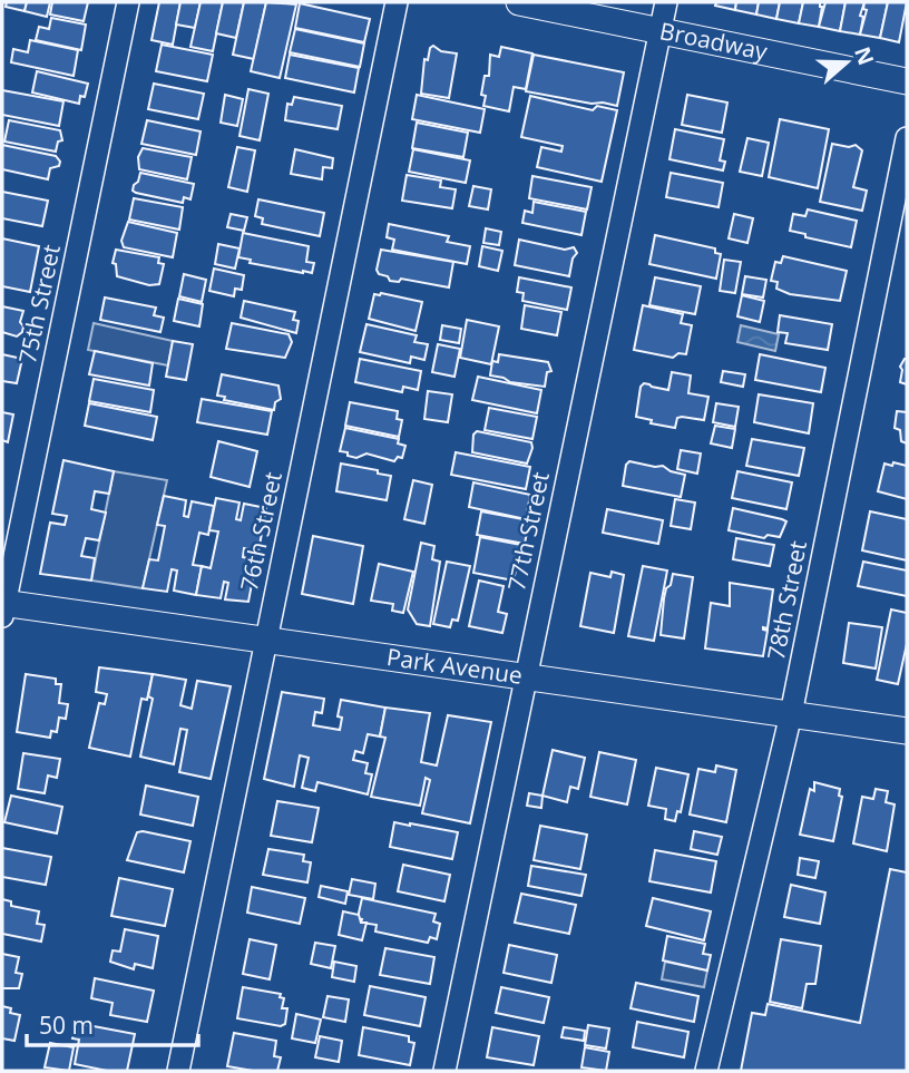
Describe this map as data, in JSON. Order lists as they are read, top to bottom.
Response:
{
  "streets": {
    "street": [
      "Broadway",
      "75th Street",
      "76th Street",
      "77th Street",
      "78th Street",
      "Park Avenue"
    ]
  },
  "crossings": [
    ["Broadway", "77th Street"],
    ["75th Street", "Park Avenue"],
    ["76th Street", "Park Avenue"],
    ["77th Street", "Park Avenue"],
    ["78th Street", "Park Avenue"]
  ],
  "scale_bar": "50 m",
  "north": "right"
}
